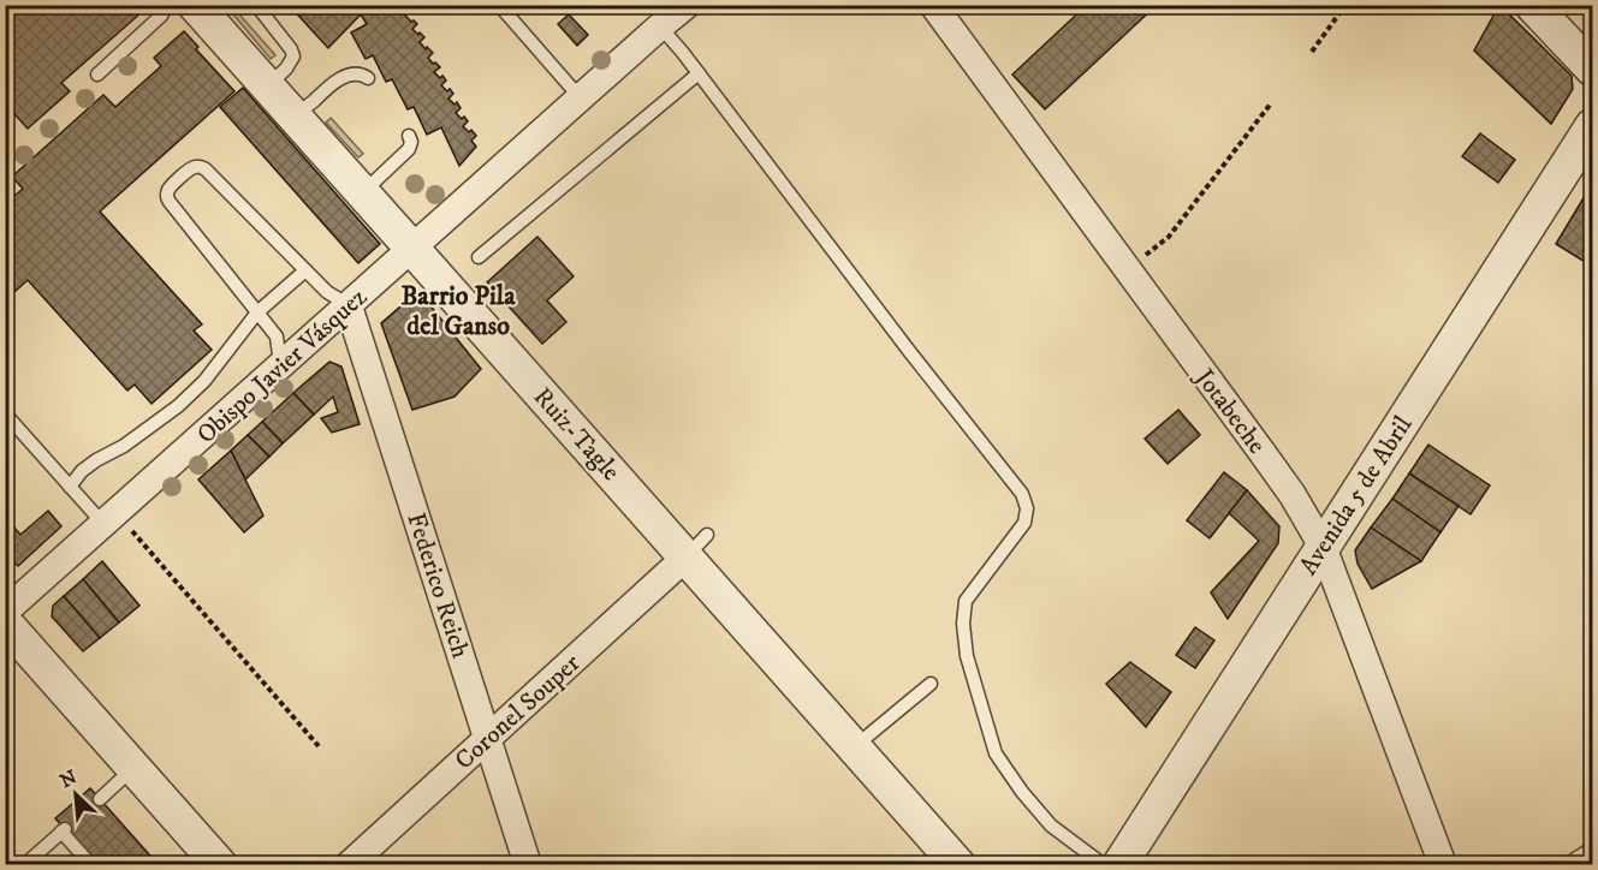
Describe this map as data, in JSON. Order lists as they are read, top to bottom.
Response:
{
  "streets": {
    "street": [
      "Obispo Javier Vásquez",
      "Jotabeche",
      "Ruiz-Tagle",
      "Avenida 5 de Abril",
      "Federico Reich",
      "Coronel Souper"
    ]
  },
  "crossings": [
    ["Obispo Javier Vásquez", "Ruiz-Tagle"],
    ["Obispo Javier Vásquez", "Federico Reich"],
    ["Jotabeche", "Avenida 5 de Abril"],
    ["Ruiz-Tagle", "Coronel Souper"],
    ["Federico Reich", "Coronel Souper"]
  ],
  "districts": ["Barrio Pila del Ganso"],
  "north": "top left"
}
